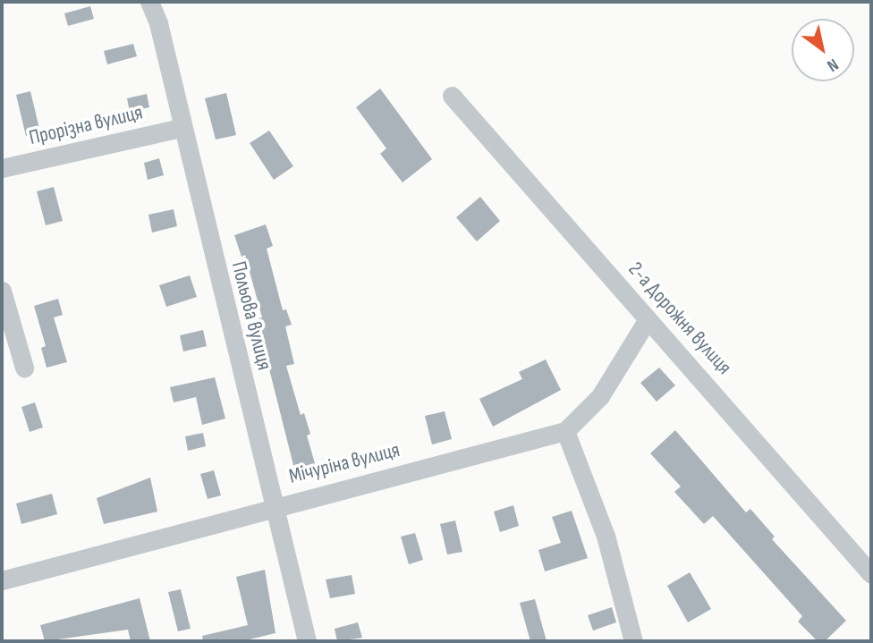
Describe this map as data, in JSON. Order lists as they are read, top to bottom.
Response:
{
  "streets": {
    "street": [
      "Прорізна вулиця",
      "Польова вулиця",
      "2-а Дорожня вулиця",
      "Мічуріна вулиця"
    ]
  },
  "crossings": [
    ["Прорізна вулиця", "Польова вулиця"],
    ["Польова вулиця", "Мічуріна вулиця"]
  ],
  "north": "bottom right"
}
